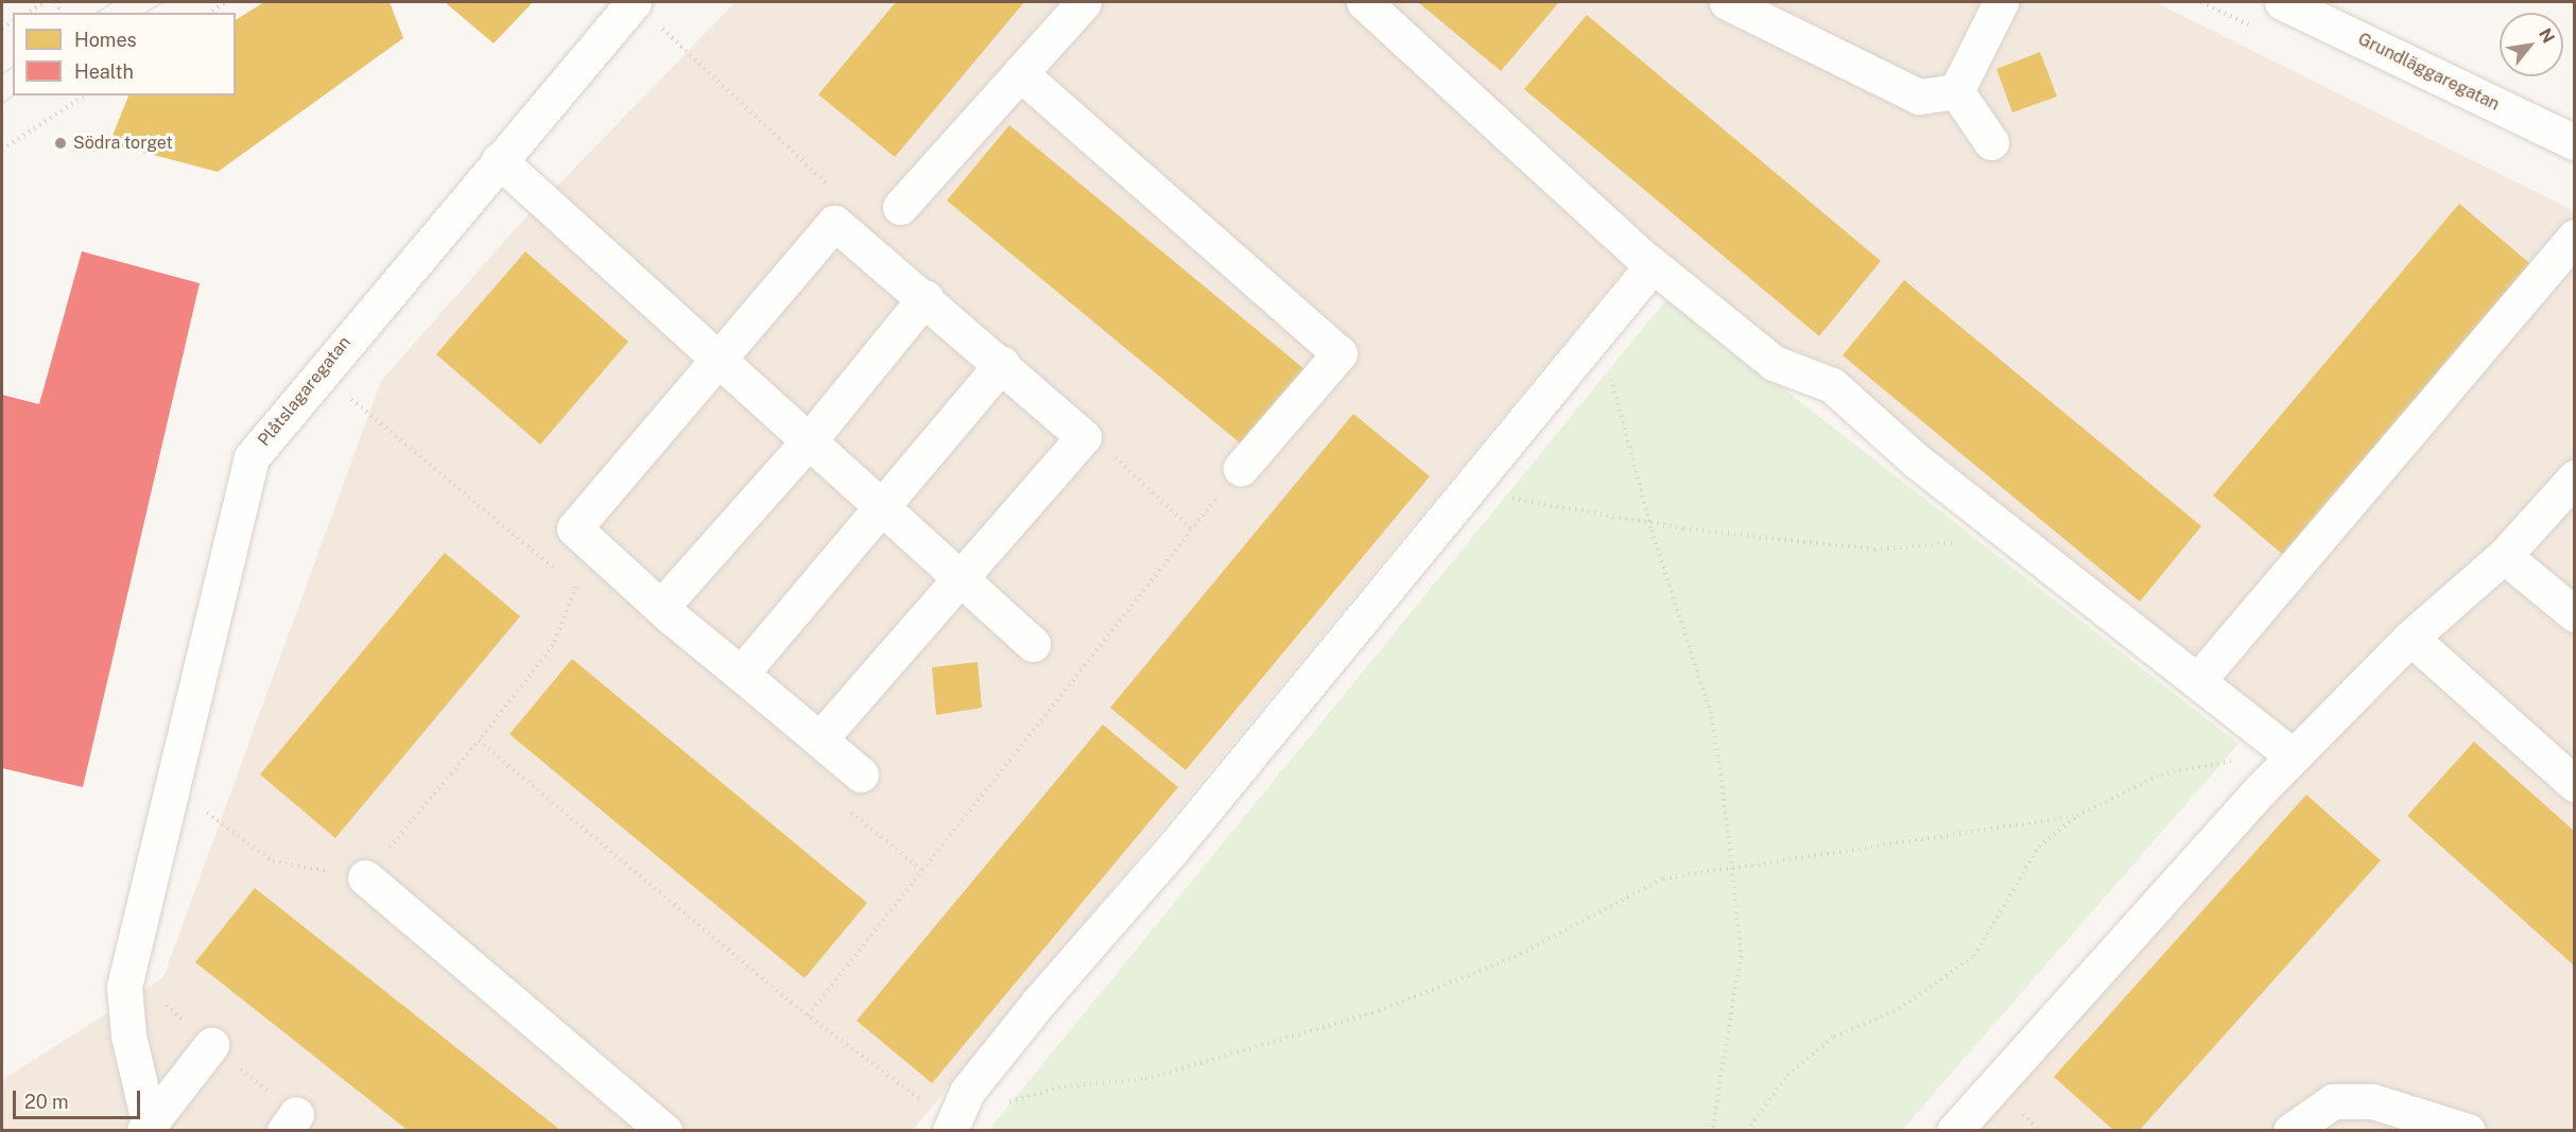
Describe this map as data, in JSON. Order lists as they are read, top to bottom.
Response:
{
  "streets": {
    "street": ["Grundläggaregatan", "Plåtslagaregatan"]
  },
  "places": ["Södra torget"],
  "legend": ["Homes", "Health"],
  "scale_bar": "20 m",
  "north": "top right"
}
